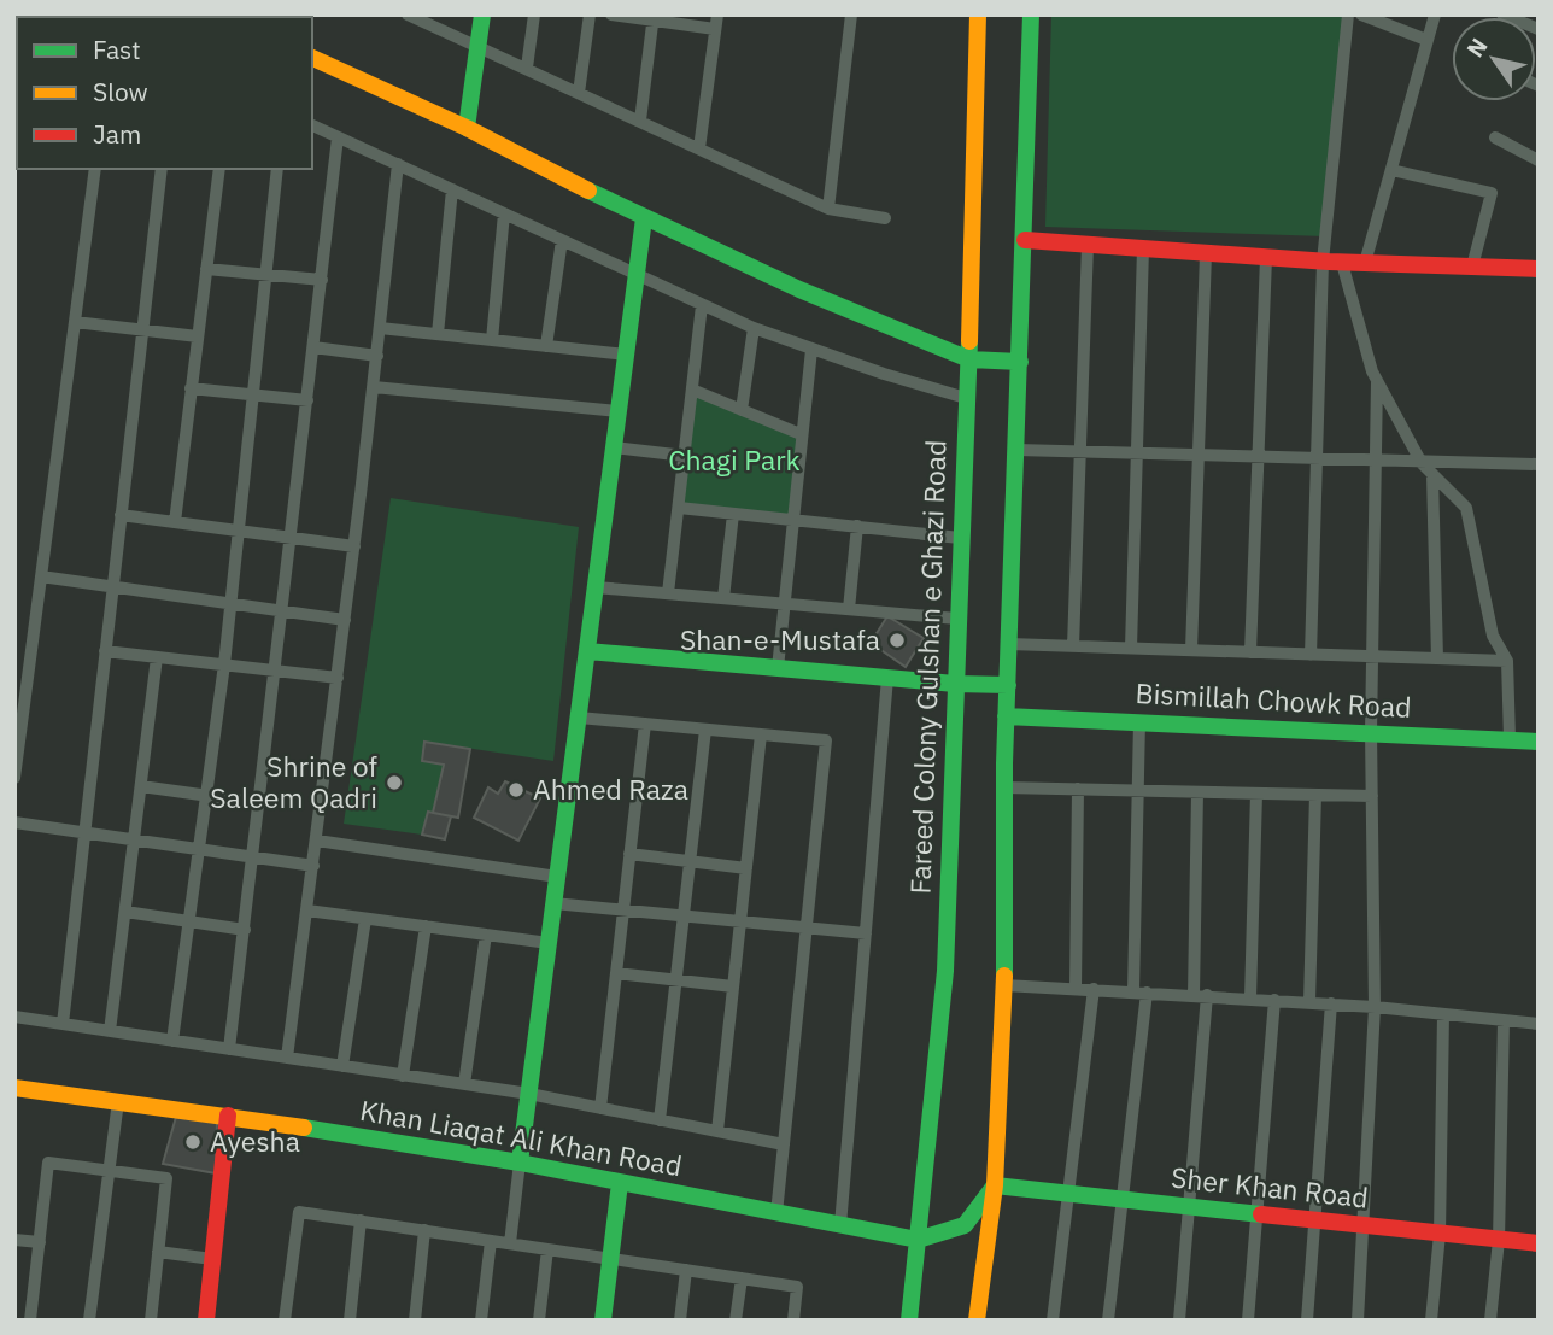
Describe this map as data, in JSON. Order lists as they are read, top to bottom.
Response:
{
  "streets": {
    "street": [
      "Fareed Colony Gulshan e Ghazi Road",
      "Bismillah Chowk Road",
      "Khan Liaqat Ali Khan Road",
      "Sher Khan Road"
    ]
  },
  "crossings": [
    ["Fareed Colony Gulshan e Ghazi Road", "Khan Liaqat Ali Khan Road"],
    ["Khan Liaqat Ali Khan Road", "Sher Khan Road"]
  ],
  "parks": ["Chagi Park"],
  "places": [
    "Shan-e-Mustafa",
    "Shrine of Saleem Qadri",
    "Ahmed Raza",
    "Ayesha"
  ],
  "legend": ["Fast", "Slow", "Jam"],
  "north": "top left"
}
